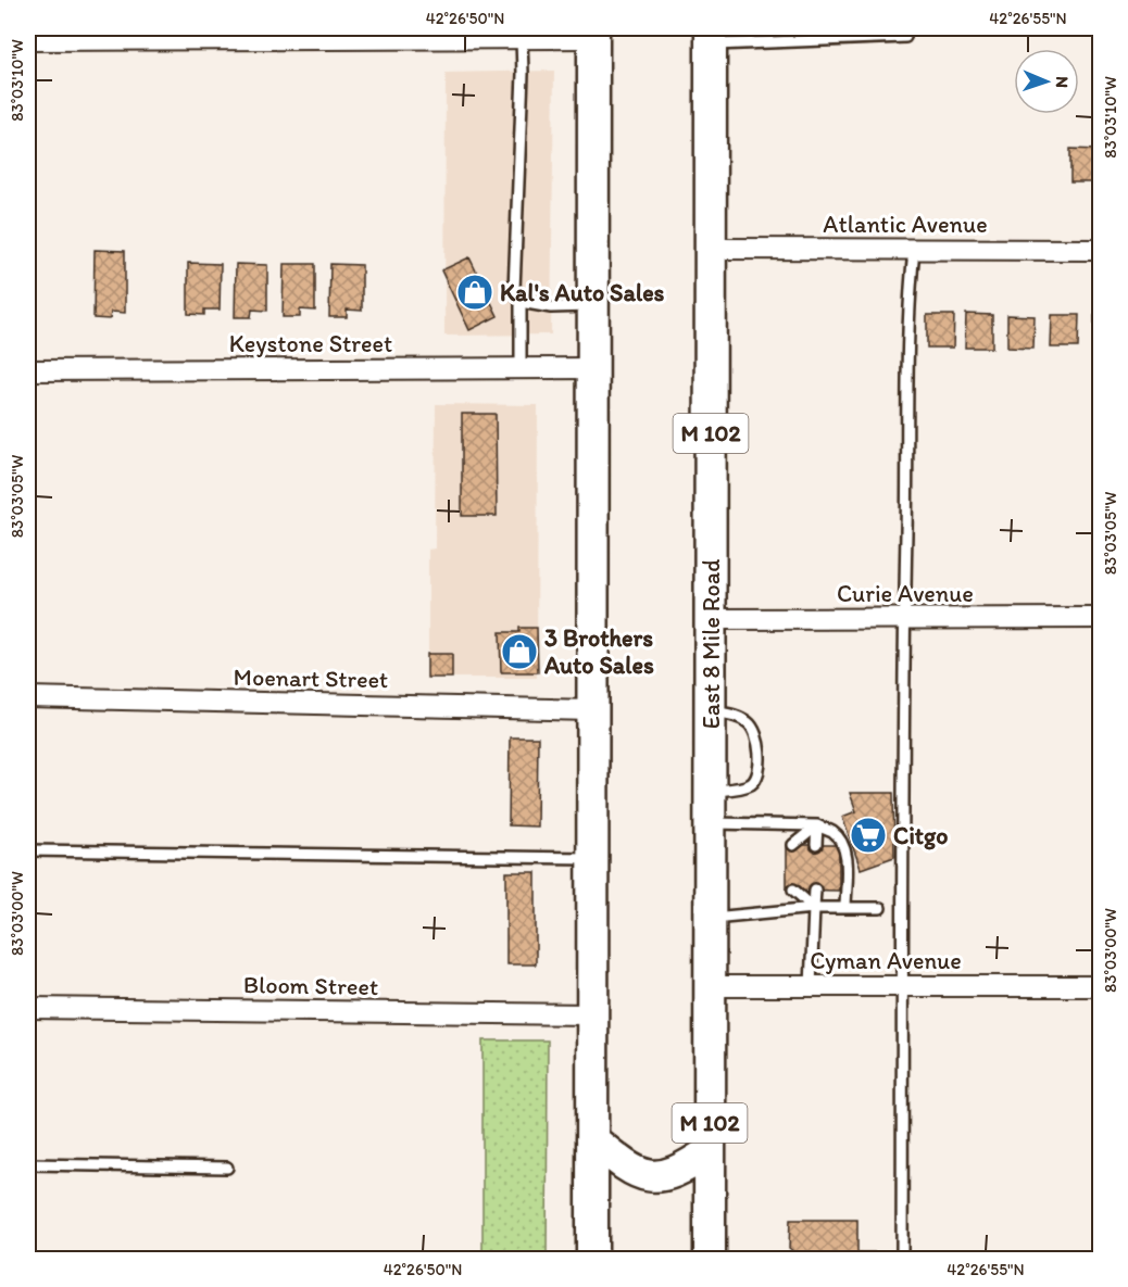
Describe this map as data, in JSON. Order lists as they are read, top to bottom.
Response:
{
  "streets": {
    "highway": ["M 102", "East 8 Mile Road"],
    "street": [
      "Atlantic Avenue",
      "Keystone Street",
      "Curie Avenue",
      "Moenart Street",
      "Cyman Avenue",
      "Bloom Street"
    ]
  },
  "crossings": [
    ["Atlantic Avenue", "East 8 Mile Road"],
    ["Curie Avenue", "East 8 Mile Road"],
    ["East 8 Mile Road", "Cyman Avenue"]
  ],
  "places": {
    "shop": ["Kal's Auto Sales", "3 Brothers Auto Sales"],
    "supermarket": ["Citgo"]
  },
  "north": "right",
  "coordinates": [
    "42°26'50\"N",
    "42°26'55\"N",
    "83°03'10\"W",
    "83°03'05\"W",
    "83°03'00\"W"
  ]
}
